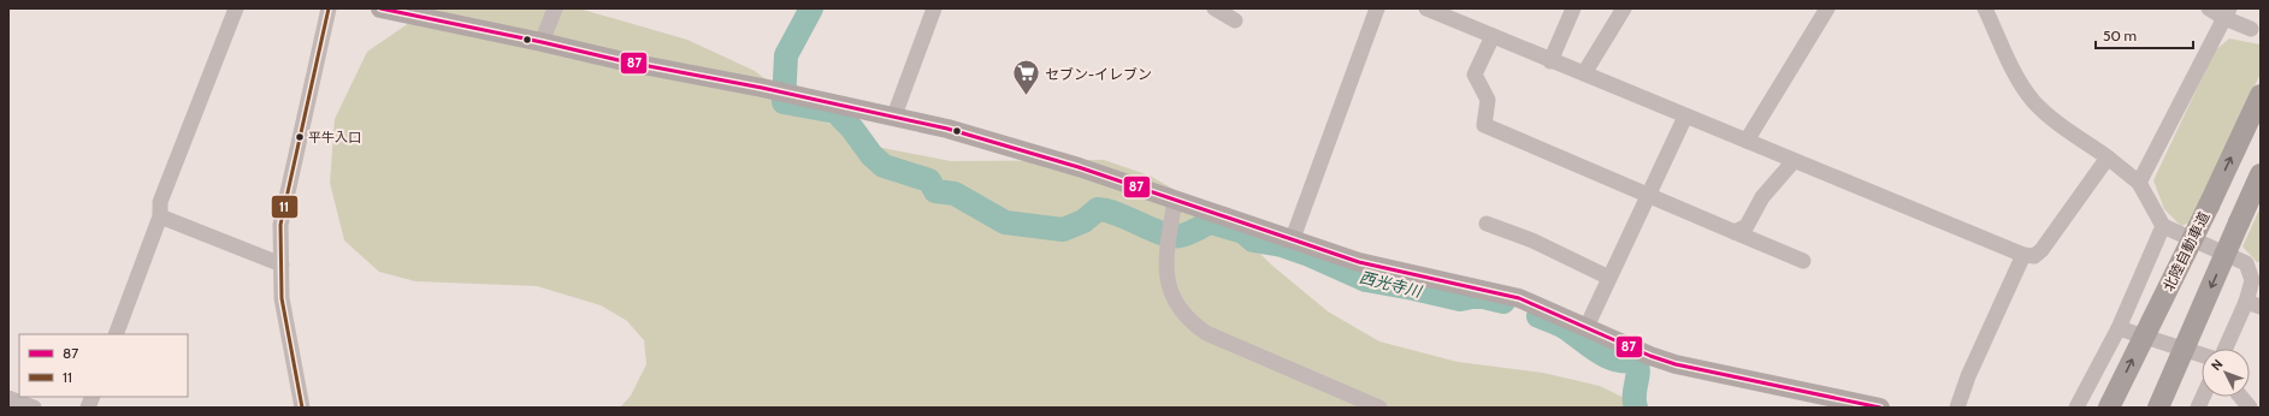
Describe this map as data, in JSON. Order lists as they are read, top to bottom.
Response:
{
  "streets": {
    "highway": ["北陸自動車道"]
  },
  "water": ["西光寺川"],
  "places": {
    "supermarket": ["セブン-イレブン"],
    "other": ["平牛入口"]
  },
  "lines": ["transit line 87", "transit line 11"],
  "legend": ["87", "11"],
  "scale_bar": "50 m",
  "north": "top left"
}
